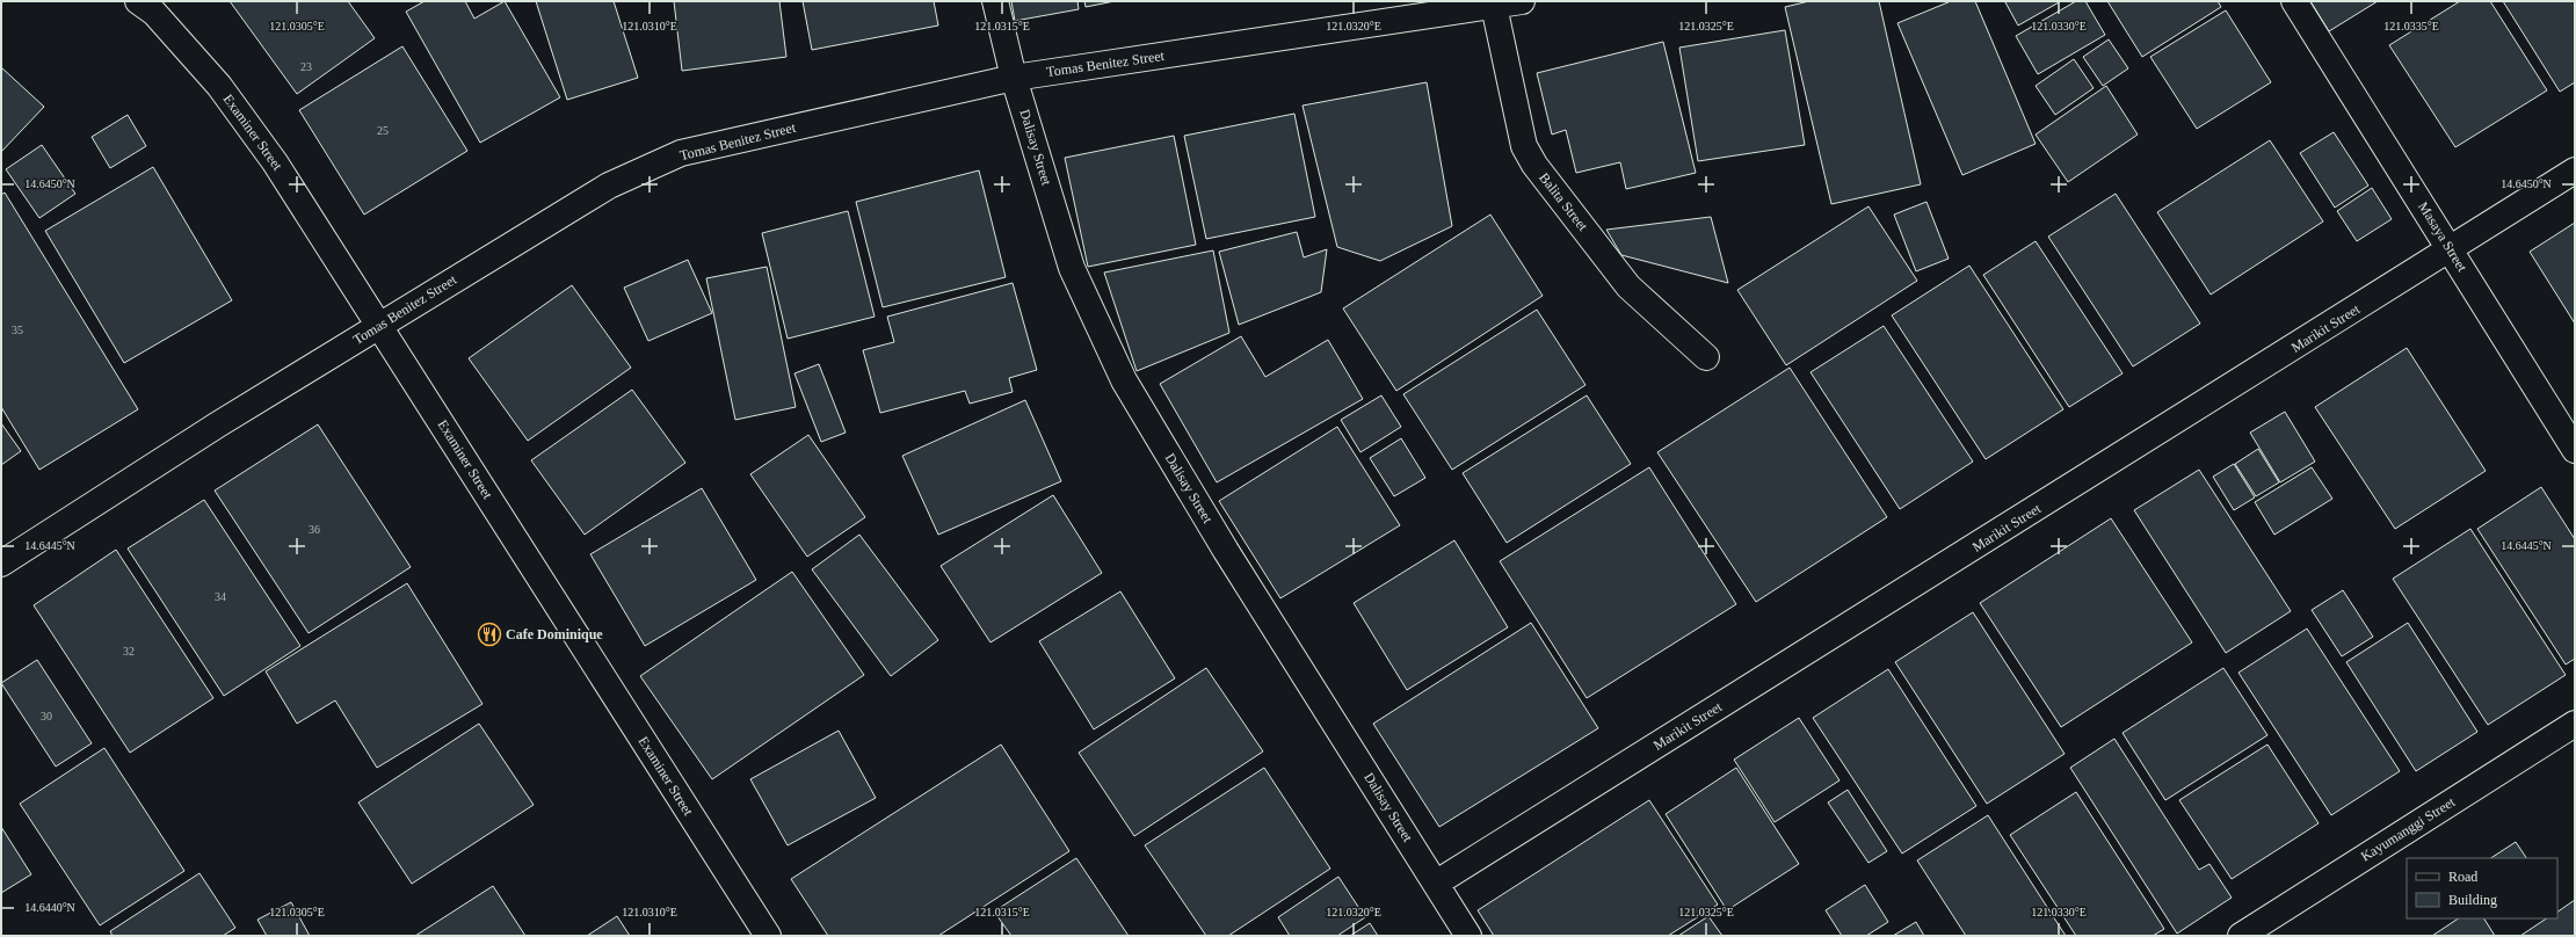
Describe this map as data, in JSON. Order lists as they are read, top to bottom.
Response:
{
  "streets": {
    "street": [
      "Tomas Benitez Street",
      "Examiner Street",
      "Dalisay Street",
      "Balita Street",
      "Masaya Street",
      "Marikit Street",
      "Kayumanggi Street"
    ]
  },
  "crossings": [
    ["Tomas Benitez Street", "Examiner Street"],
    ["Tomas Benitez Street", "Dalisay Street"],
    ["Tomas Benitez Street", "Balita Street"],
    ["Dalisay Street", "Marikit Street"],
    ["Masaya Street", "Marikit Street"]
  ],
  "places": {
    "restaurant": ["Cafe Dominique"]
  },
  "house_numbers": [
    "23",
    "25",
    "35",
    "36",
    "34",
    "32",
    "30"
  ],
  "legend": ["Road", "Building"],
  "coordinates": [
    "121.0305°E",
    "121.0310°E",
    "121.0315°E",
    "121.0320°E",
    "121.0325°E",
    "121.0330°E",
    "121.0335°E",
    "14.6450°N",
    "14.6445°N",
    "14.6440°N"
  ]
}
